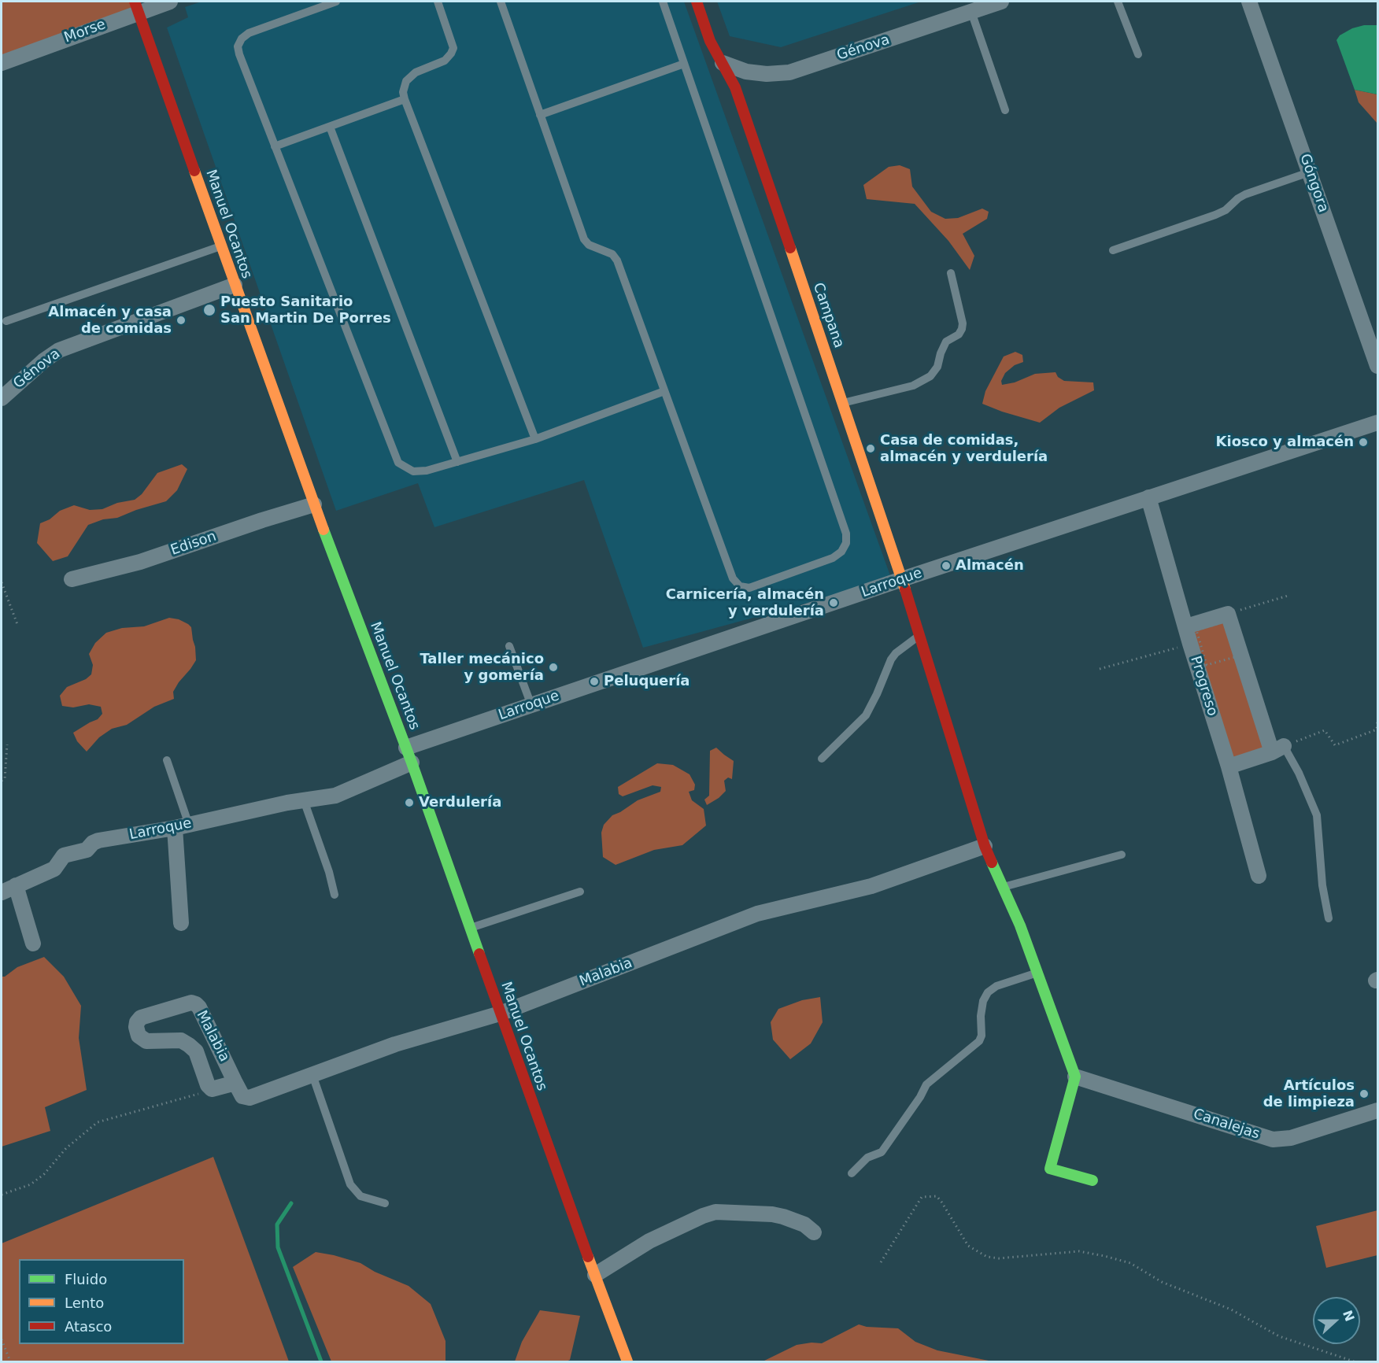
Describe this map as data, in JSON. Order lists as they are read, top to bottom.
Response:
{
  "streets": {
    "street": [
      "Morse",
      "Génova",
      "Góngora",
      "Manuel Ocantos",
      "Campana",
      "Edison",
      "Larroque",
      "Progreso",
      "Malabia",
      "Canalejas"
    ]
  },
  "crossings": [
    ["Morse", "Manuel Ocantos"],
    ["Génova", "Manuel Ocantos"],
    ["Génova", "Campana"],
    ["Manuel Ocantos", "Edison"],
    ["Manuel Ocantos", "Larroque"],
    ["Manuel Ocantos", "Malabia"],
    ["Campana", "Larroque"],
    ["Campana", "Malabia"],
    ["Campana", "Canalejas"],
    ["Larroque", "Progreso"]
  ],
  "places": [
    "Puesto Sanitario San Martin De Porres",
    "Almacén y casa de comidas",
    "Kiosco y almacén",
    "Casa de comidas, almacén y verdulería",
    "Almacén",
    "Carnicería, almacén y verdulería",
    "Taller mecánico y gomería",
    "Peluquería",
    "Verdulería",
    "Artículos de limpieza"
  ],
  "legend": ["Fluido", "Lento", "Atasco"],
  "north": "right"
}
